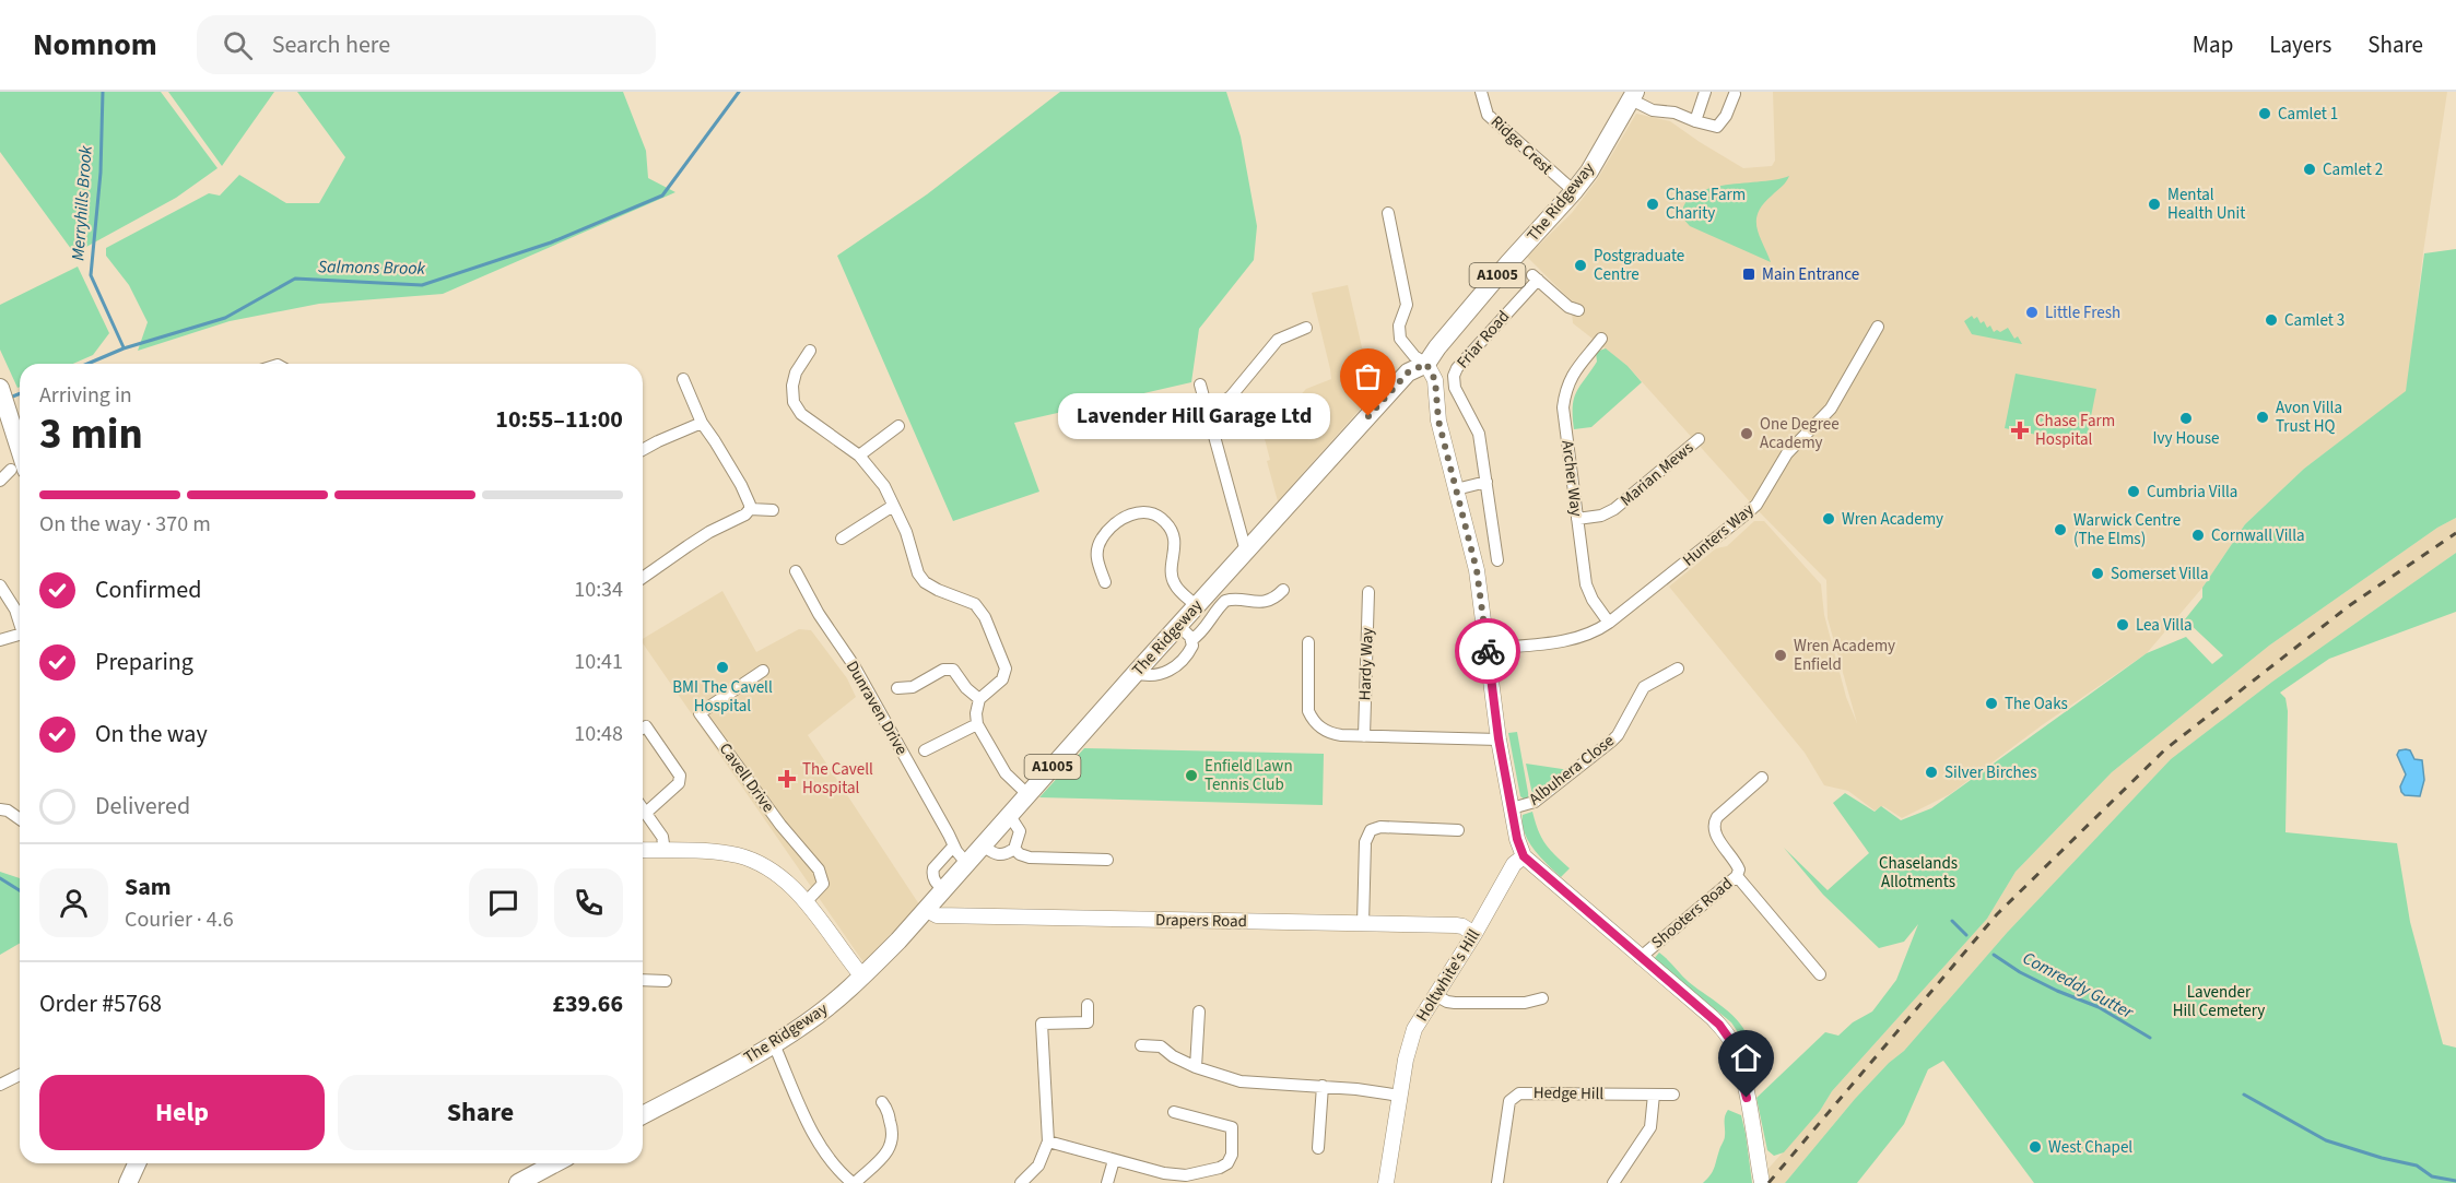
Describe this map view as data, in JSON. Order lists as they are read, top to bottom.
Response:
{
  "streets": {
    "main road": ["The Ridgeway", "A1005"],
    "street": [
      "Ridge Crest",
      "Friar Road",
      "Marian Mews",
      "Archer Way",
      "Hunters Way",
      "Hardy Way",
      "Dunraven Drive",
      "Albuhera Close",
      "Cavell Drive",
      "Shooters Road",
      "Drapers Road",
      "Holtwhite's Hill",
      "Hedge Hill"
    ]
  },
  "crossings": [
    ["Ridge Crest", "The Ridgeway"],
    ["The Ridgeway", "Dunraven Drive"],
    ["The Ridgeway", "Drapers Road"],
    ["Marian Mews", "Archer Way"],
    ["Archer Way", "Hunters Way"],
    ["Drapers Road", "Holtwhite's Hill"]
  ],
  "water": ["Merryhills Brook", "Salmons Brook", "Comreddy Gutter"],
  "parks": ["Chaselands Allotments", "Lavender Hill Cemetery"],
  "places": {
    "other": [
      "Camlet 1",
      "Camlet 2",
      "Chase Farm Charity",
      "Mental Health Unit",
      "Postgraduate Centre",
      "Little Fresh",
      "Camlet 3",
      "Lavender Hill Garage Ltd",
      "Avon Villa Trust HQ",
      "Ivy House",
      "One Degree Academy",
      "Cumbria Villa",
      "Wren Academy",
      "Warwick Centre (The Elms)",
      "Cornwall Villa",
      "Somerset Villa",
      "Lea Villa",
      "Wren Academy Enfield",
      "BMI The Cavell Hospital",
      "The Oaks",
      "Silver Birches",
      "Enfield Lawn Tennis Club",
      "West Chapel"
    ],
    "transit": ["Main Entrance"],
    "health": ["Chase Farm Hospital", "The Cavell Hospital"]
  },
  "page": {
    "header": "Nomnom",
    "search": "Search here",
    "nav": ["Map", "Layers", "Share"],
    "heading": ["3 min", "Arriving in", "10:55–11:00"],
    "panel": [
      "Sam",
      "Courier · 4.6",
      "Order #5768",
      "£39.66"
    ],
    "bubble": "Lavender Hill Garage Ltd",
    "bar": "On the way · 370 m",
    "list": [
      ["Confirmed", "10:34"],
      ["Preparing", "10:41"],
      ["On the way", "10:48"],
      "Delivered"
    ],
    "buttons": ["Help", "Share"]
  }
}
